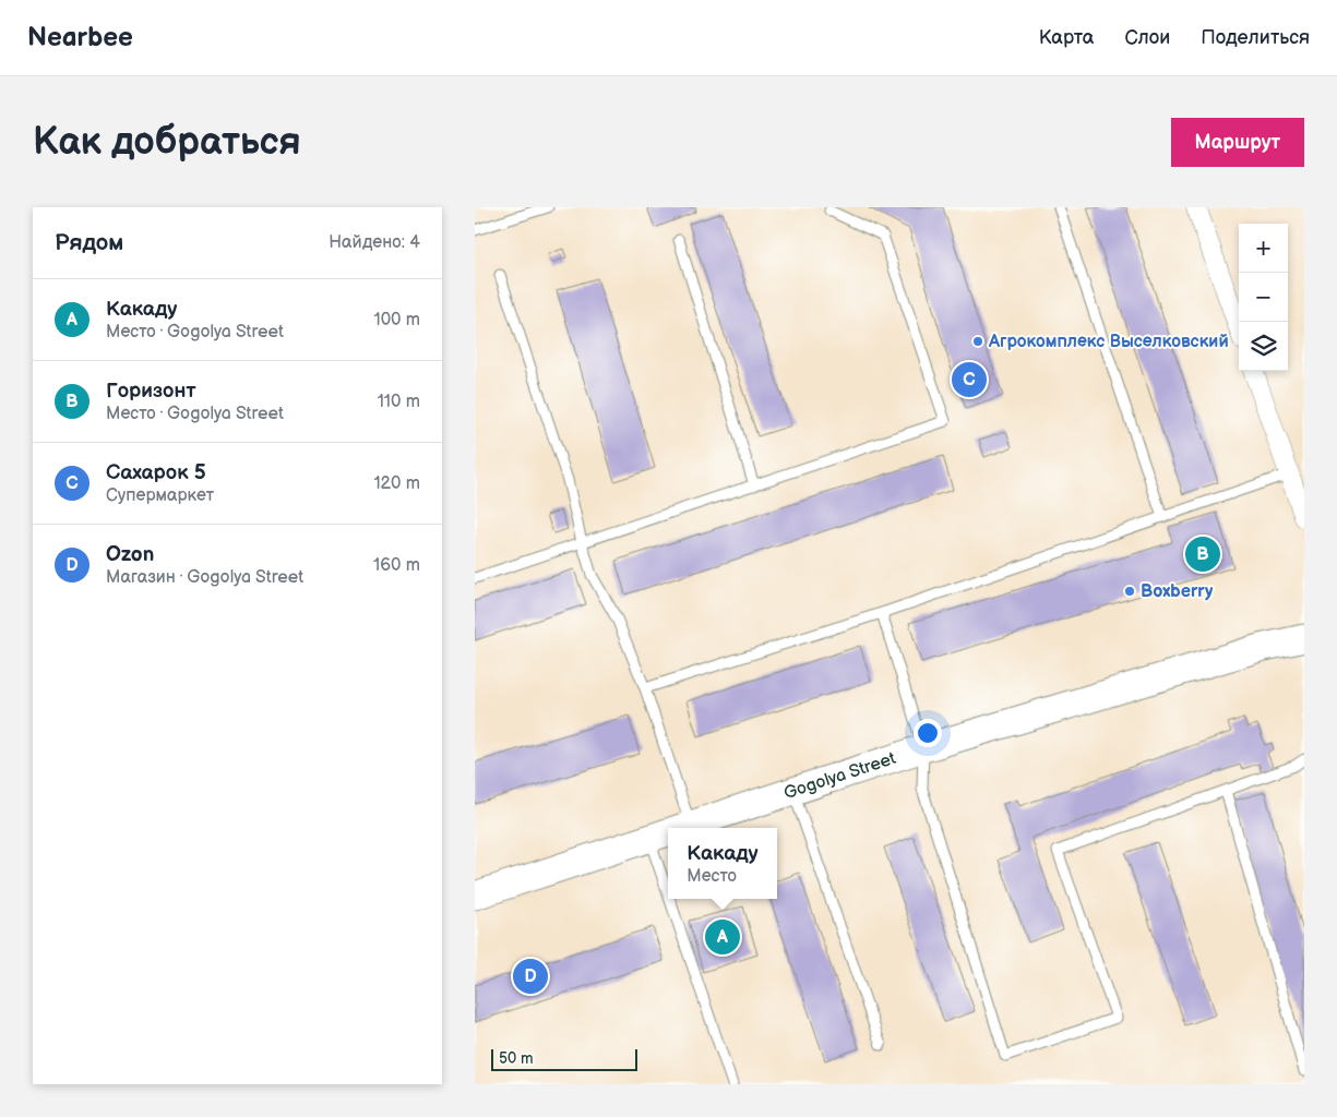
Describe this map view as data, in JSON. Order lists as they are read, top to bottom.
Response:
{
  "streets": {
    "main road": ["Gogolya Street"]
  },
  "places": ["Агрокомплекс Выселковский", "Boxberry"],
  "scale_bar": "50 m",
  "page": {
    "header": "Nearbee",
    "nav": ["Карта", "Слои", "Поделиться"],
    "buttons": "Маршрут",
    "title": "Как добраться",
    "heading": ["Рядом", "Найдено: 4"],
    "map_buttons": ["+", "−"],
    "list": [
      {
        "mark": "A",
        "name": "Какаду",
        "note": "Место · Gogolya Street",
        "value": "100 m"
      },
      {
        "mark": "B",
        "name": "Горизонт",
        "note": "Место · Gogolya Street",
        "value": "110 m"
      },
      {
        "mark": "C",
        "name": "Сахарок 5",
        "note": "Супермаркет",
        "value": "120 m"
      },
      {
        "mark": "D",
        "name": "Ozon",
        "note": "Магазин · Gogolya Street",
        "value": "160 m"
      }
    ],
    "pins": [
      "C",
      "B",
      "A",
      "D"
    ],
    "popup": ["Какаду", "Место"],
    "scale": "50 m"
  }
}
